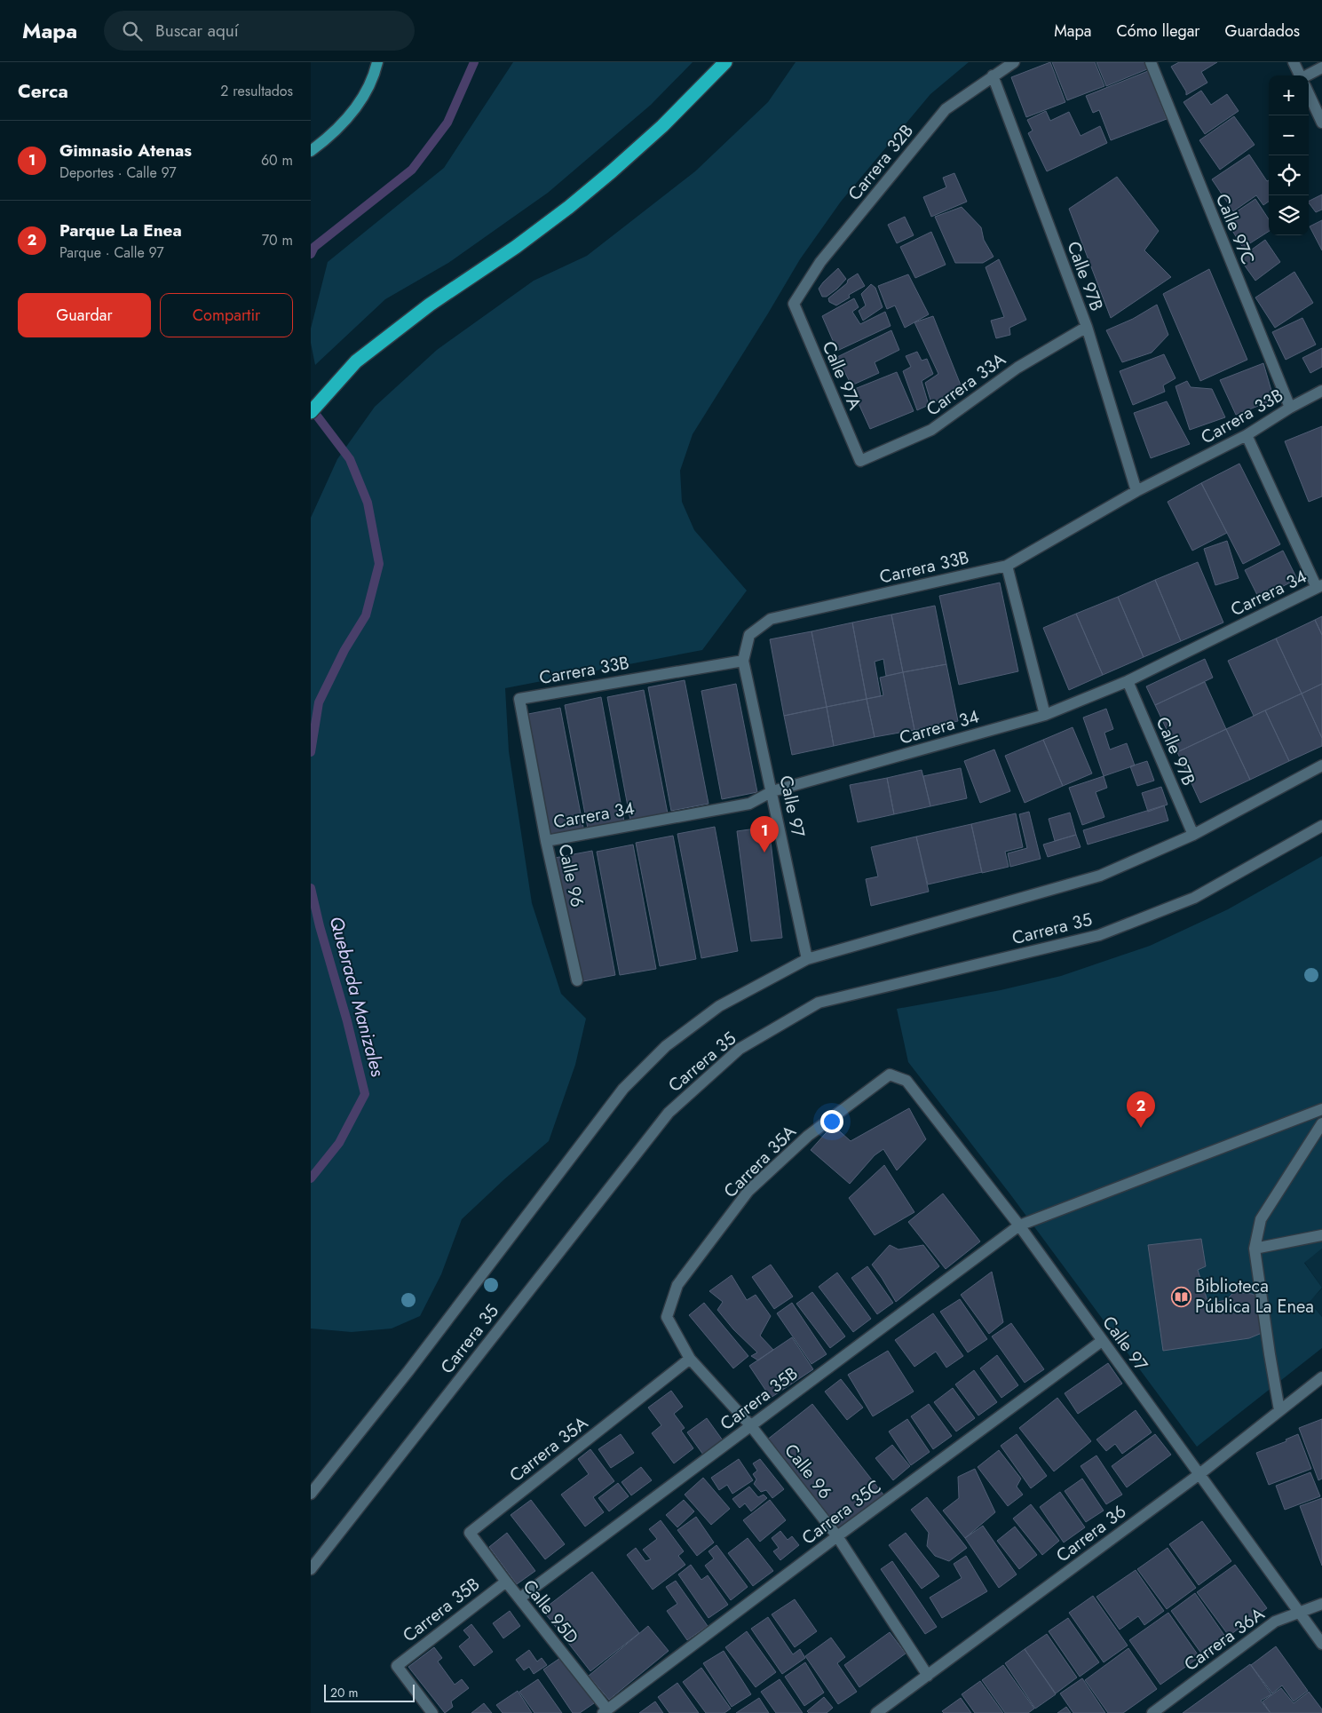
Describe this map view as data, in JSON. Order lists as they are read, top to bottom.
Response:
{
  "streets": {
    "street": [
      "Carrera 32B",
      "Calle 97C",
      "Calle 97B",
      "Calle 97A",
      "Carrera 33A",
      "Carrera 33B",
      "Carrera 34",
      "Calle 97",
      "Calle 96",
      "Carrera 35",
      "Carrera 35A",
      "Carrera 35B",
      "Carrera 35C",
      "Carrera 36",
      "Calle 95D",
      "Carrera 36A"
    ]
  },
  "crossings": [
    ["Carrera 32B", "Calle 97B"],
    ["Carrera 32B", "Calle 97A"],
    ["Calle 97C", "Carrera 33B"],
    ["Calle 97B", "Carrera 33A"],
    ["Calle 97B", "Carrera 33B"],
    ["Calle 97B", "Carrera 34"],
    ["Calle 97B", "Carrera 35"],
    ["Calle 97A", "Carrera 33A"],
    ["Carrera 33B", "Calle 97"],
    ["Carrera 33B", "Calle 96"],
    ["Carrera 34", "Calle 97"],
    ["Carrera 34", "Calle 96"],
    ["Calle 97", "Carrera 35"],
    ["Calle 97", "Carrera 35A"],
    ["Calle 97", "Carrera 35B"],
    ["Calle 97", "Carrera 35C"],
    ["Calle 97", "Carrera 36"],
    ["Calle 97", "Carrera 36A"],
    ["Calle 96", "Carrera 35A"],
    ["Calle 96", "Carrera 35B"],
    ["Calle 96", "Carrera 35C"],
    ["Calle 96", "Carrera 36"],
    ["Carrera 35A", "Calle 95D"],
    ["Carrera 35B", "Calle 95D"],
    ["Carrera 35C", "Calle 95D"]
  ],
  "water": ["Quebrada Manizales"],
  "places": {
    "library": ["Biblioteca Pública La Enea"]
  },
  "scale_bar": "20 m",
  "page": {
    "header": "Mapa",
    "search": "Buscar aquí",
    "nav": ["Mapa", "Cómo llegar", "Guardados"],
    "heading": ["Cerca", "2 resultados"],
    "map_buttons": ["+", "−"],
    "list": [
      {
        "mark": "1",
        "name": "Gimnasio Atenas",
        "note": "Deportes · Calle 97",
        "value": "60 m"
      },
      {
        "mark": "2",
        "name": "Parque La Enea",
        "note": "Parque · Calle 97",
        "value": "70 m"
      }
    ],
    "buttons": ["Guardar", "Compartir"],
    "pins": ["1", "2"],
    "scale": "20 m"
  }
}
